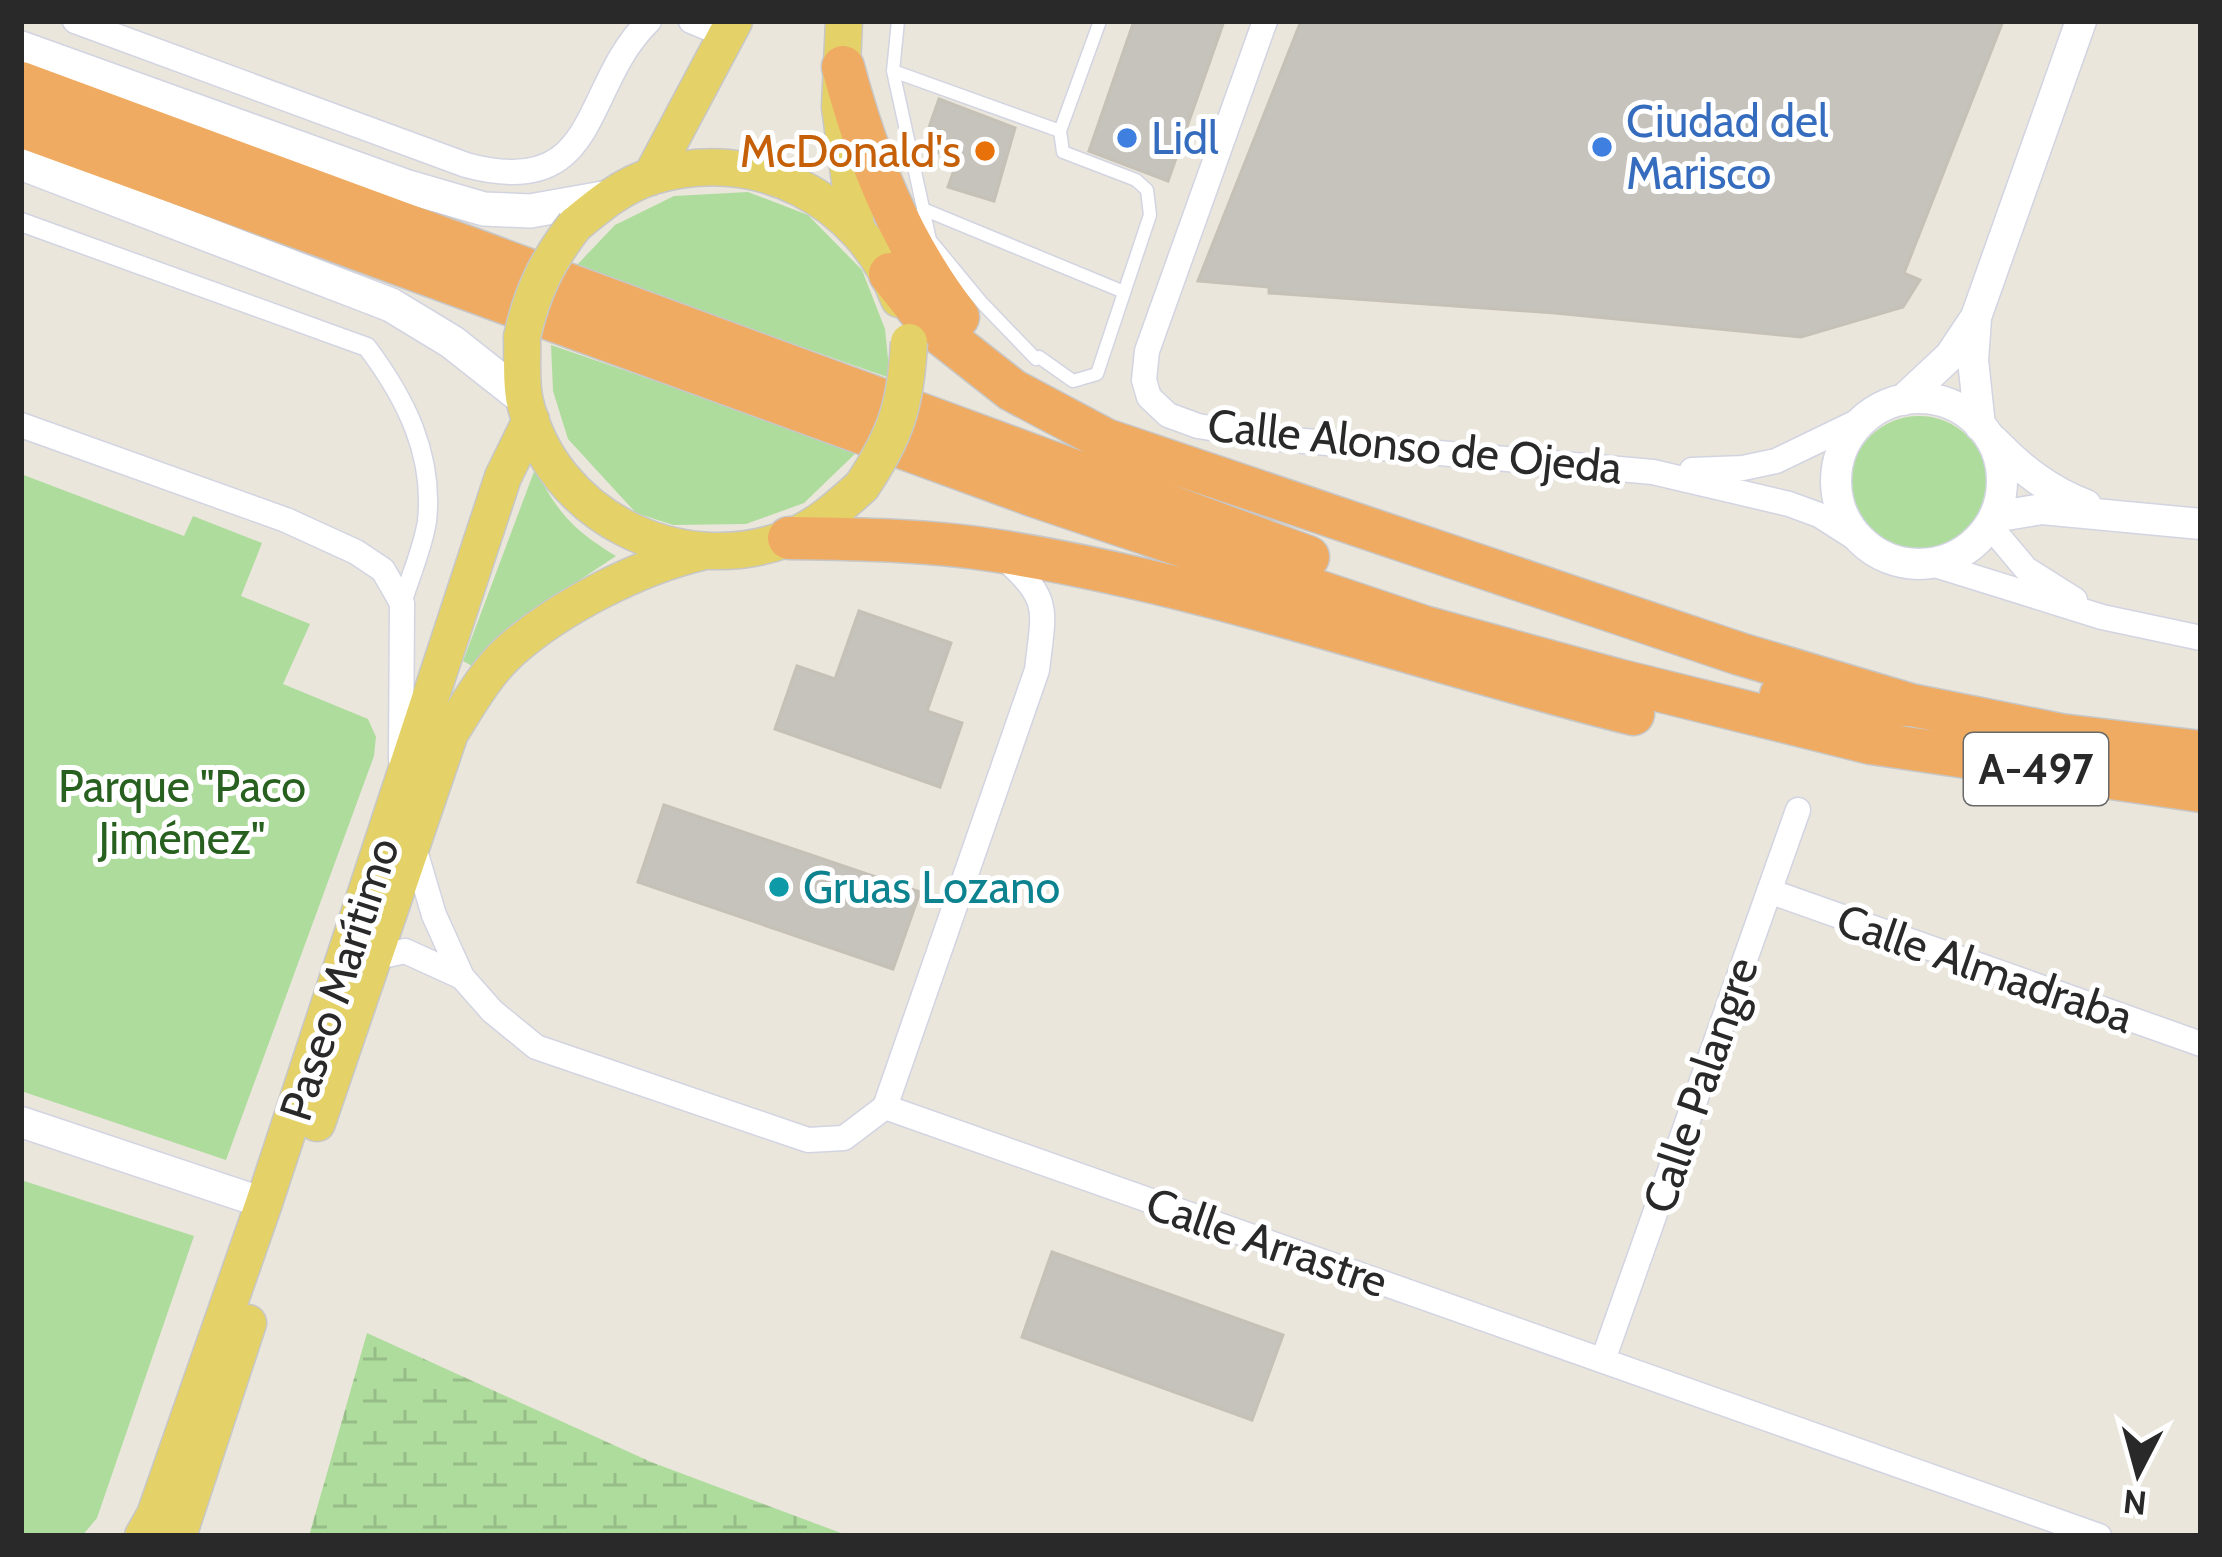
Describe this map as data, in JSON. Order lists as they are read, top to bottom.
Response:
{
  "streets": {
    "highway": ["A-497"],
    "main road": ["Paseo Marítimo"],
    "street": [
      "Calle Alonso de Ojeda",
      "Calle Almadraba",
      "Calle Palangre",
      "Calle Arrastre"
    ]
  },
  "crossings": [
    ["Calle Almadraba", "Calle Palangre"],
    ["Calle Palangre", "Calle Arrastre"]
  ],
  "parks": ["Parque \"Paco Jiménez\""],
  "places": [
    "Lidl",
    "Ciudad del Marisco",
    "McDonald's",
    "Gruas Lozano"
  ],
  "north": "bottom"
}
